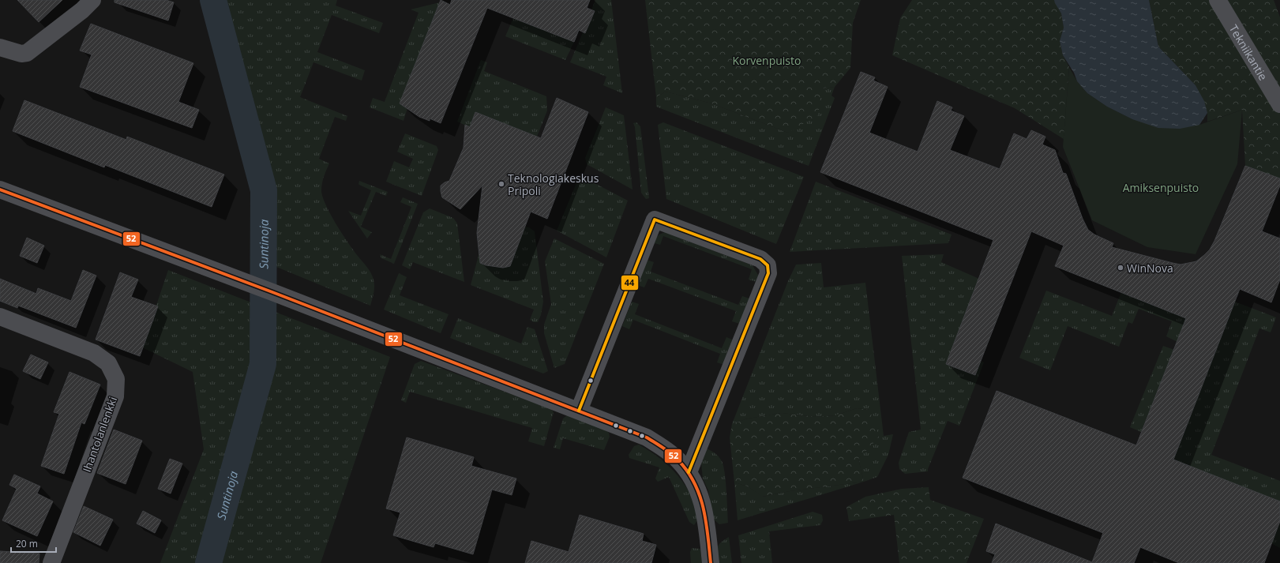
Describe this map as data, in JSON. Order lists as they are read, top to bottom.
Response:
{
  "streets": {
    "street": ["Tekniikantie", "Ihantolanlenkki"]
  },
  "water": ["Suntinoja"],
  "parks": ["Korvenpuisto", "Amiksenpuisto"],
  "places": ["Teknologiakeskus Pripoli", "WinNova"],
  "lines": ["transit line 52", "transit line 44"],
  "scale_bar": "20 m"
}
